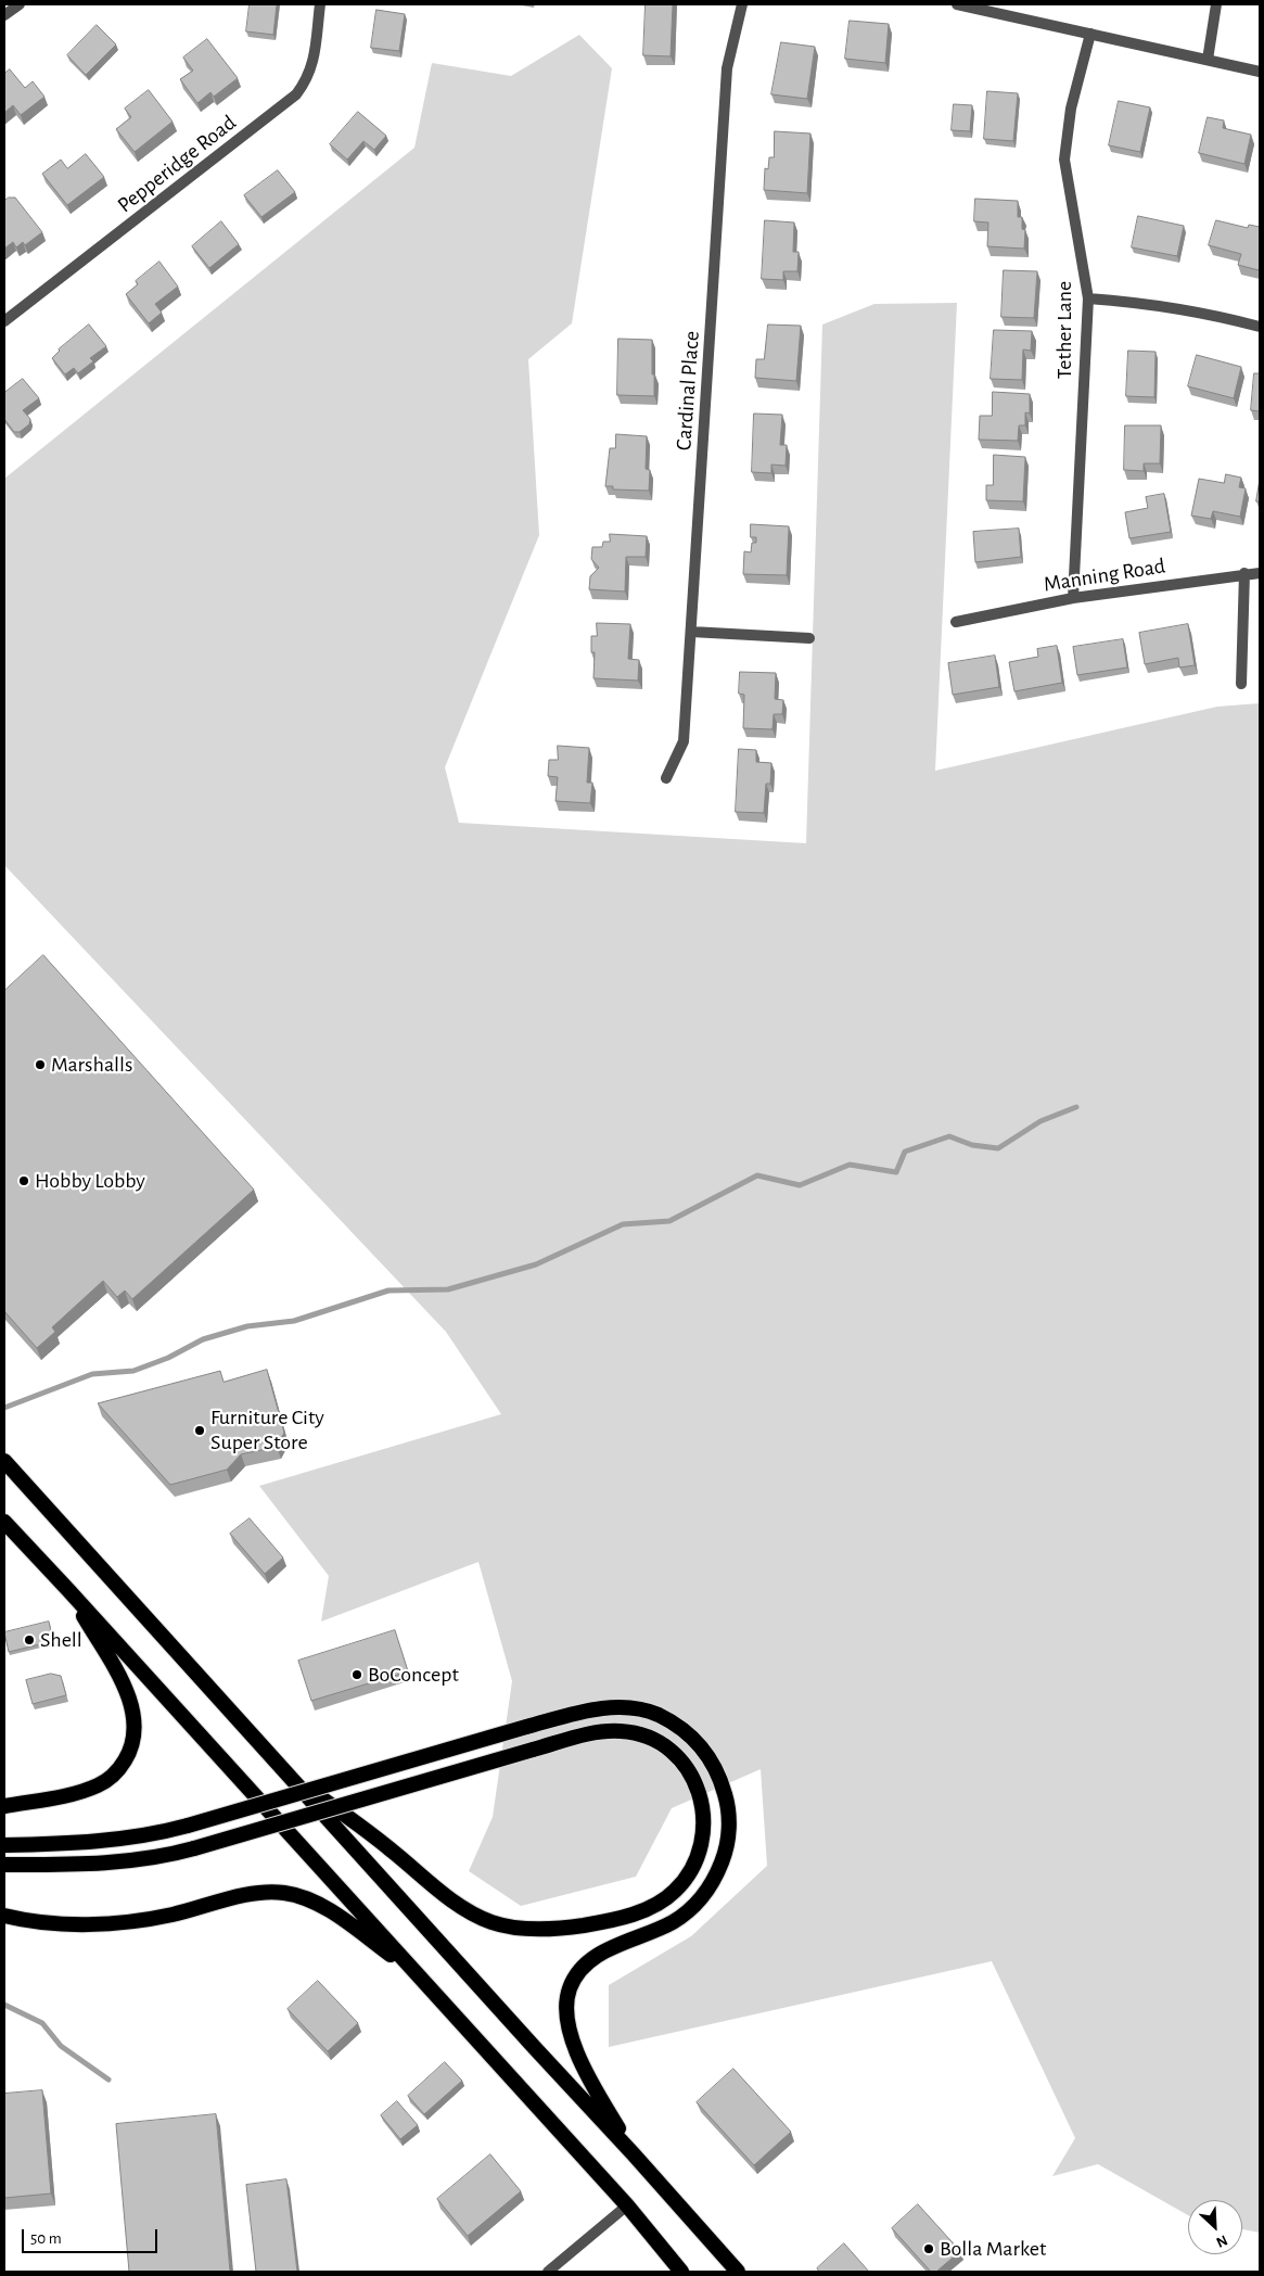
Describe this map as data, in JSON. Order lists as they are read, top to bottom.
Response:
{
  "streets": {
    "street": [
      "Pepperidge Road",
      "Tether Lane",
      "Cardinal Place",
      "Manning Road"
    ]
  },
  "crossings": [
    ["Tether Lane", "Manning Road"]
  ],
  "places": [
    "Marshalls",
    "Hobby Lobby",
    "Furniture City Super Store",
    "Shell",
    "BoConcept",
    "Bolla Market"
  ],
  "scale_bar": "50 m",
  "north": "bottom right"
}
